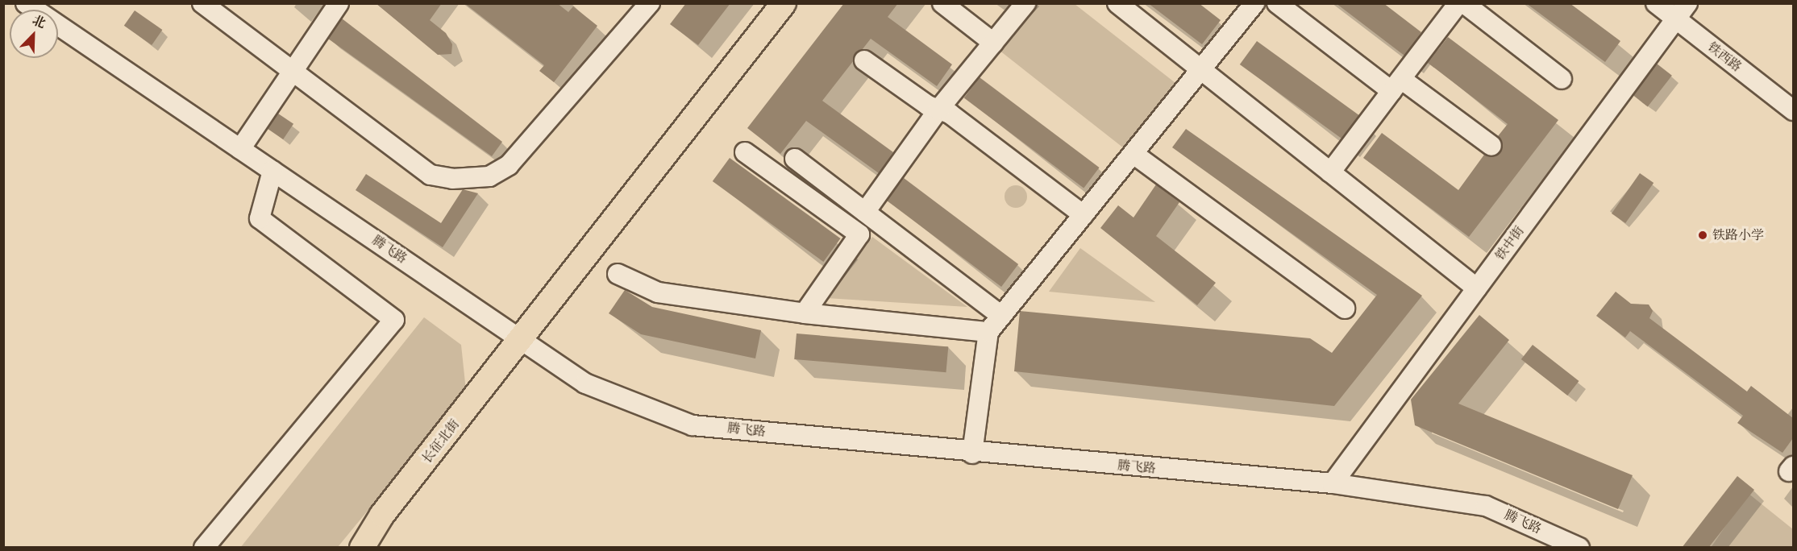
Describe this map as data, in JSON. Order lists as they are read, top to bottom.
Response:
{
  "streets": {
    "main road": ["长征北街"],
    "street": ["铁西路", "铁中街", "腾飞路"]
  },
  "crossings": [
    ["铁西路", "铁中街"],
    ["铁中街", "腾飞路"],
    ["腾飞路", "长征北街"]
  ],
  "places": ["铁路小学"],
  "north": "top right"
}
